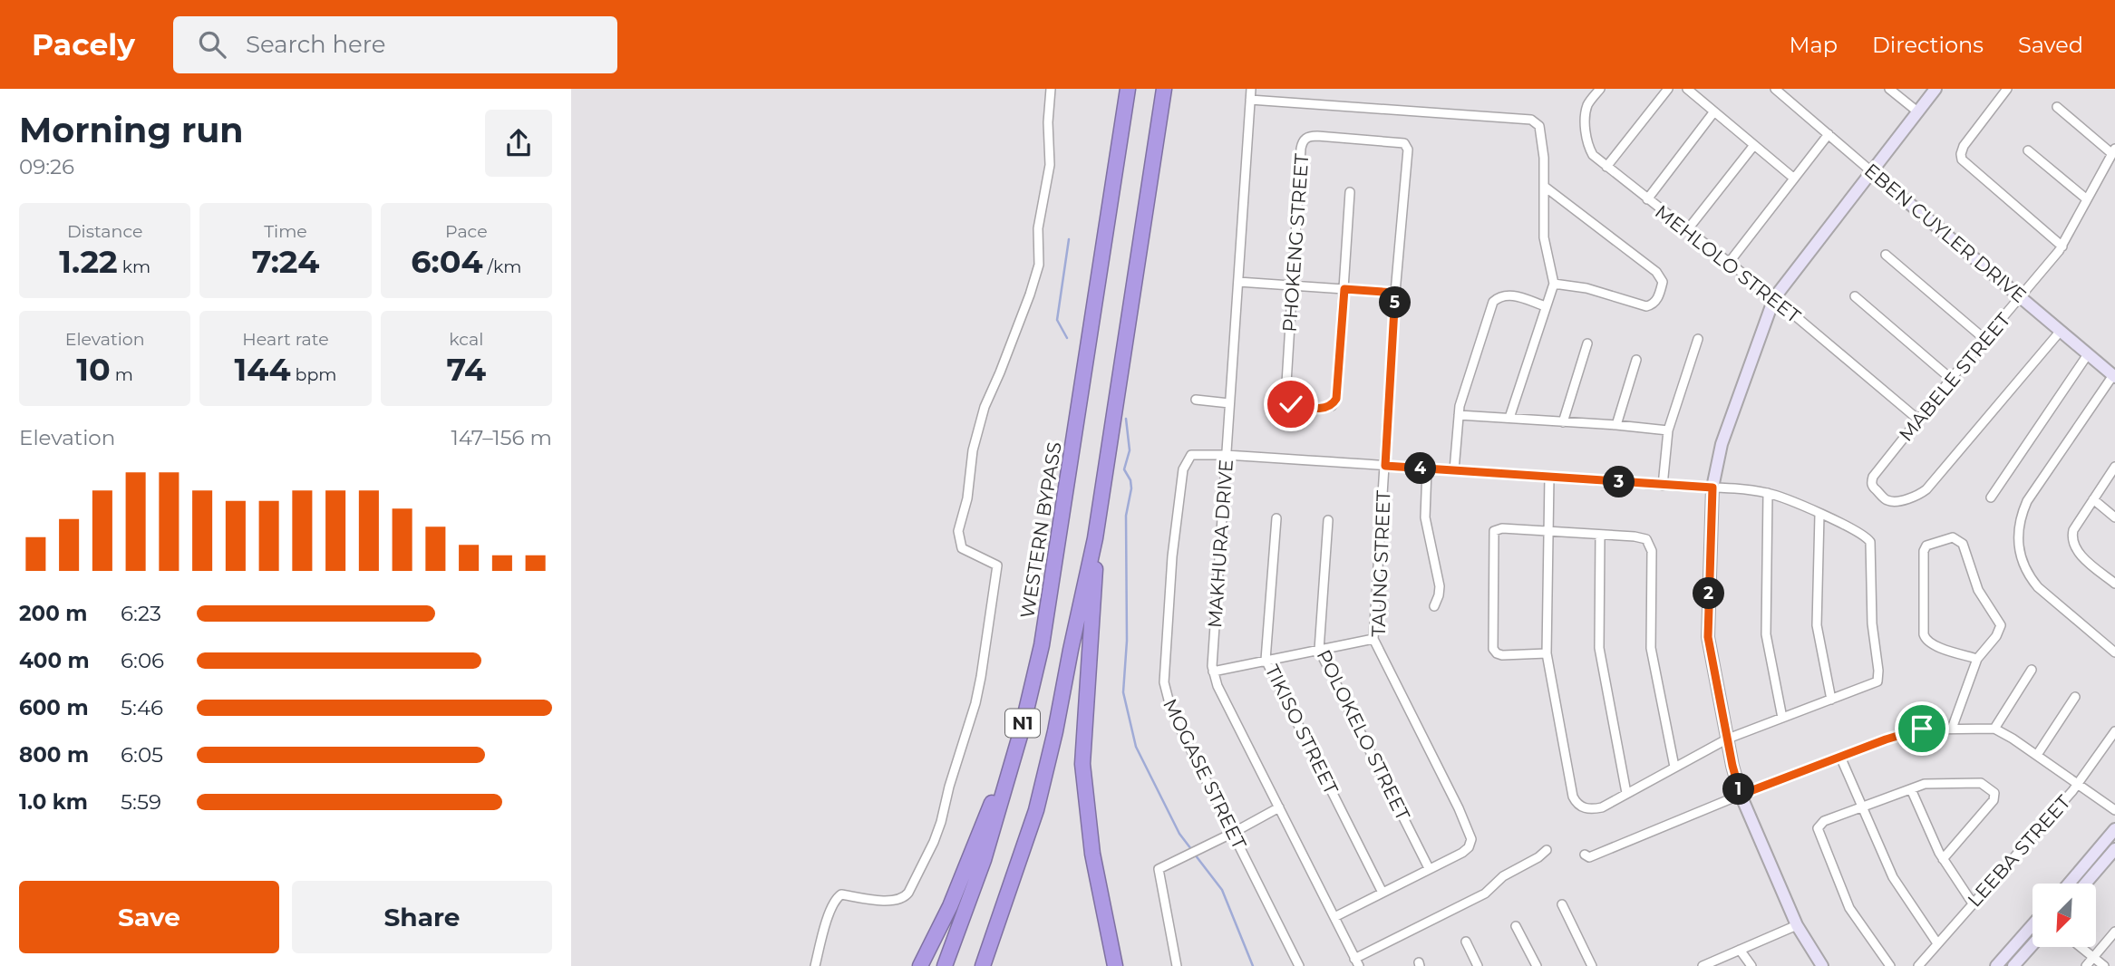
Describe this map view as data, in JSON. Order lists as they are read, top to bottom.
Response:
{
  "streets": {
    "highway": ["WESTERN BYPASS", "N1"],
    "street": [
      "EBEN CUYLER DRIVE",
      "PHOKENG STREET",
      "MEHLOLO STREET",
      "MABELE STREET",
      "MAKHURA DRIVE",
      "TAUNG STREET",
      "TIKISO STREET",
      "POLOKELO STREET",
      "MOGASE STREET",
      "LEEBA STREET"
    ]
  },
  "crossings": [
    ["EBEN CUYLER DRIVE", "MABELE STREET"],
    ["PHOKENG STREET", "TAUNG STREET"],
    ["MEHLOLO STREET", "MABELE STREET"],
    ["MAKHURA DRIVE", "MOGASE STREET"],
    ["TAUNG STREET", "POLOKELO STREET"],
    ["TAUNG STREET", "MOGASE STREET"]
  ],
  "north": "bottom left",
  "page": {
    "header": "Pacely",
    "search": "Search here",
    "nav": ["Map", "Directions", "Saved"],
    "heading": ["Morning run", "09:26"],
    "stats": [
      ["Distance", "1.22 km"],
      ["Time", "7:24"],
      ["Pace", "6:04 /km"],
      ["Elevation", "10 m"],
      ["Heart rate", "144 bpm"],
      ["kcal", "74"]
    ],
    "pins": [
      "5",
      "4",
      "3",
      "2",
      "1"
    ],
    "chart": ["Elevation", "147–156 m"],
    "list": [
      {
        "name": "200 m",
        "note": "6:23"
      },
      {
        "name": "400 m",
        "note": "6:06"
      },
      {
        "name": "600 m",
        "note": "5:46"
      },
      {
        "name": "800 m",
        "note": "6:05"
      },
      {
        "name": "1.0 km",
        "note": "5:59"
      }
    ],
    "buttons": ["Save", "Share"]
  }
}
